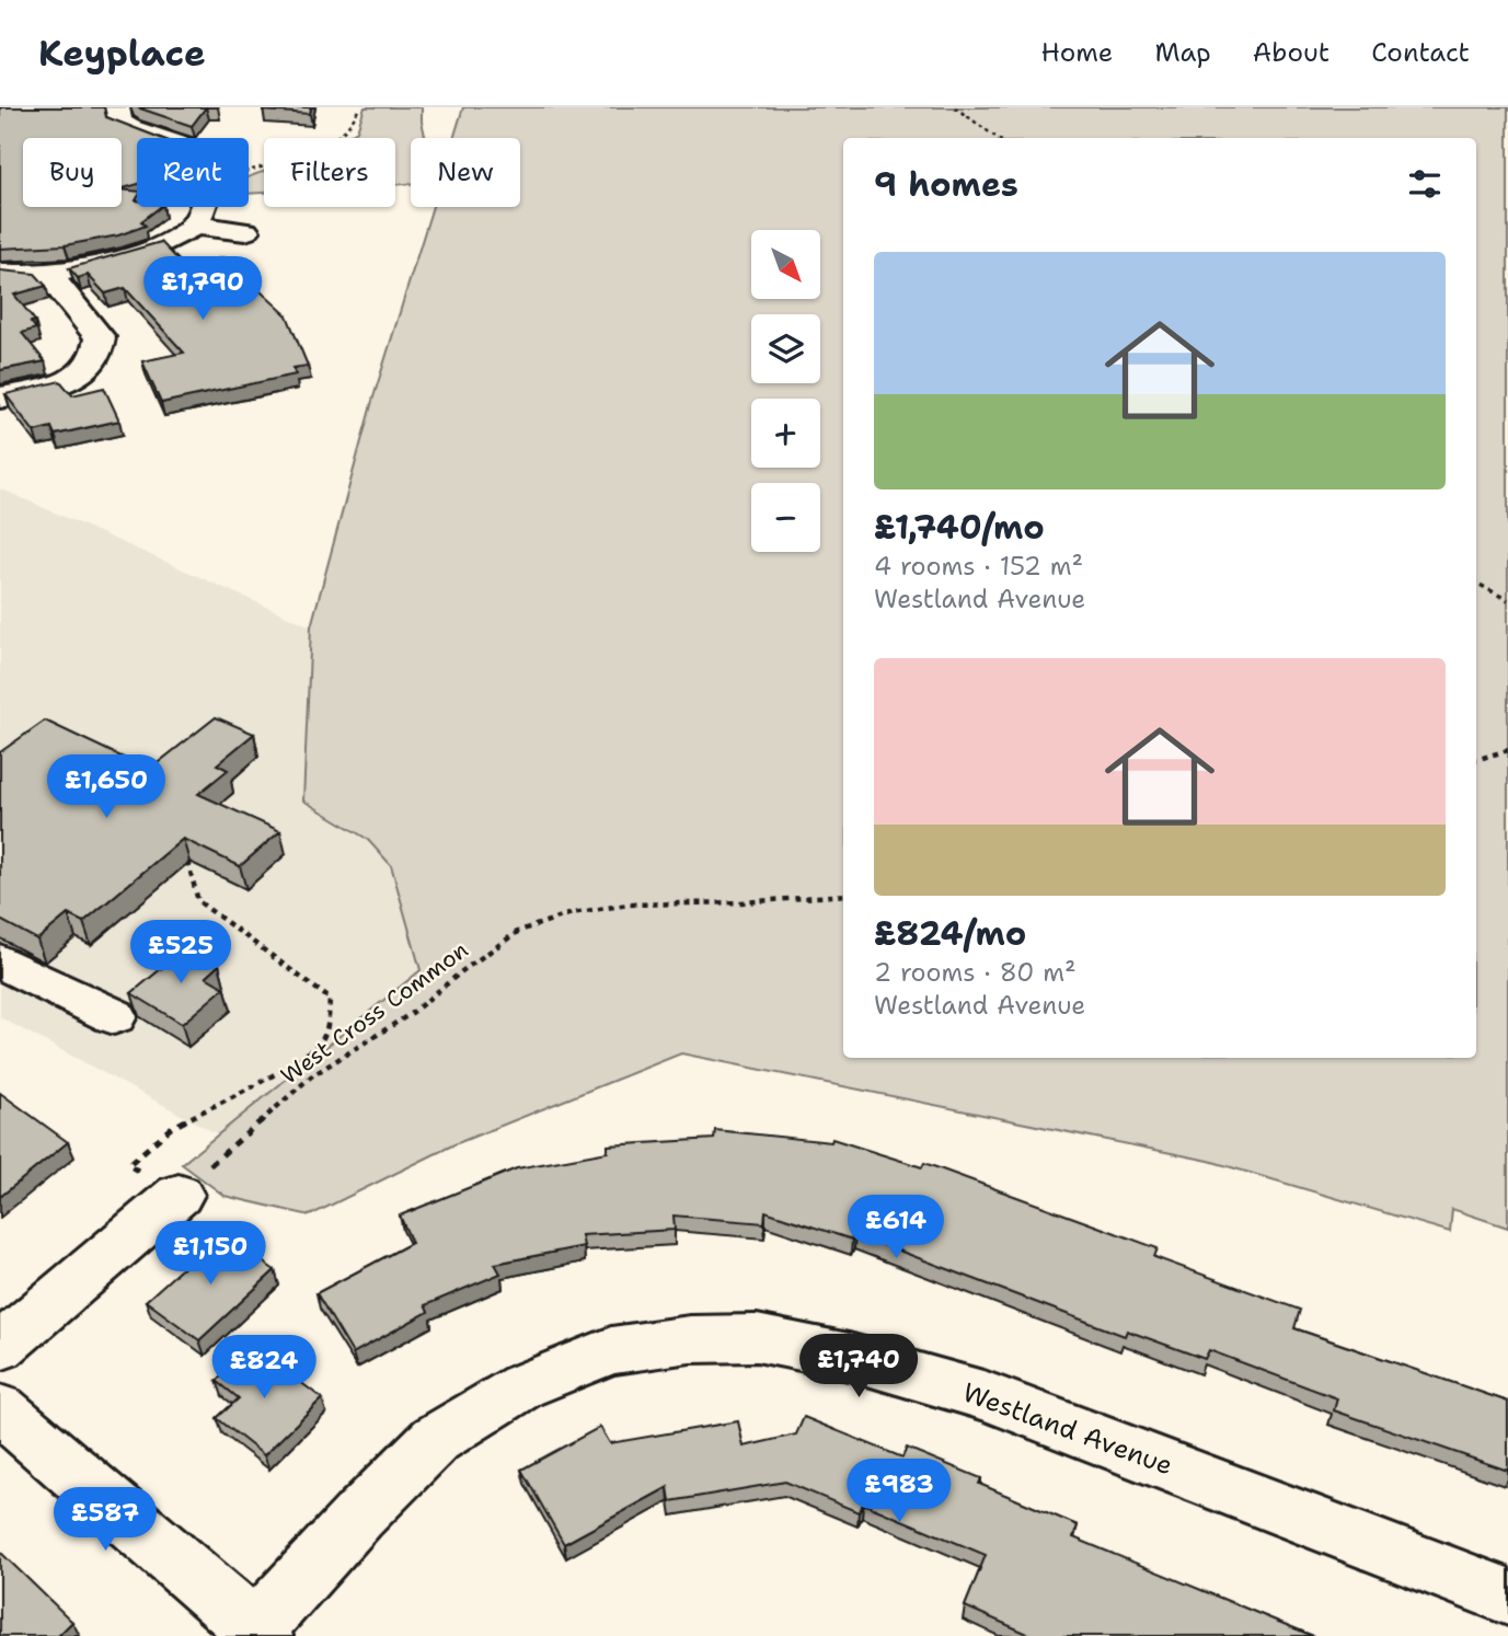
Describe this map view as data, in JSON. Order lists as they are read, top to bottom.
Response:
{
  "streets": {
    "street": ["Westland Avenue"],
    "path": ["West Cross Common"]
  },
  "north": "bottom right",
  "page": {
    "header": "Keyplace",
    "nav": [
      "Home",
      "Map",
      "About",
      "Contact"
    ],
    "chip": [
      "Buy",
      "Rent",
      "Filters",
      "New"
    ],
    "heading": "9 homes",
    "map_buttons": ["+", "−"],
    "list": [
      {
        "name": "£1,740/mo",
        "note": "4 rooms · 152 m² · Westland Avenue"
      },
      {
        "name": "£824/mo",
        "note": "2 rooms · 80 m² · Westland Avenue"
      }
    ],
    "price": [
      "£1,790",
      "£1,650",
      "£525",
      "£614",
      "£1,150",
      "£1,740",
      "£824",
      "£983",
      "£587"
    ]
  }
}
